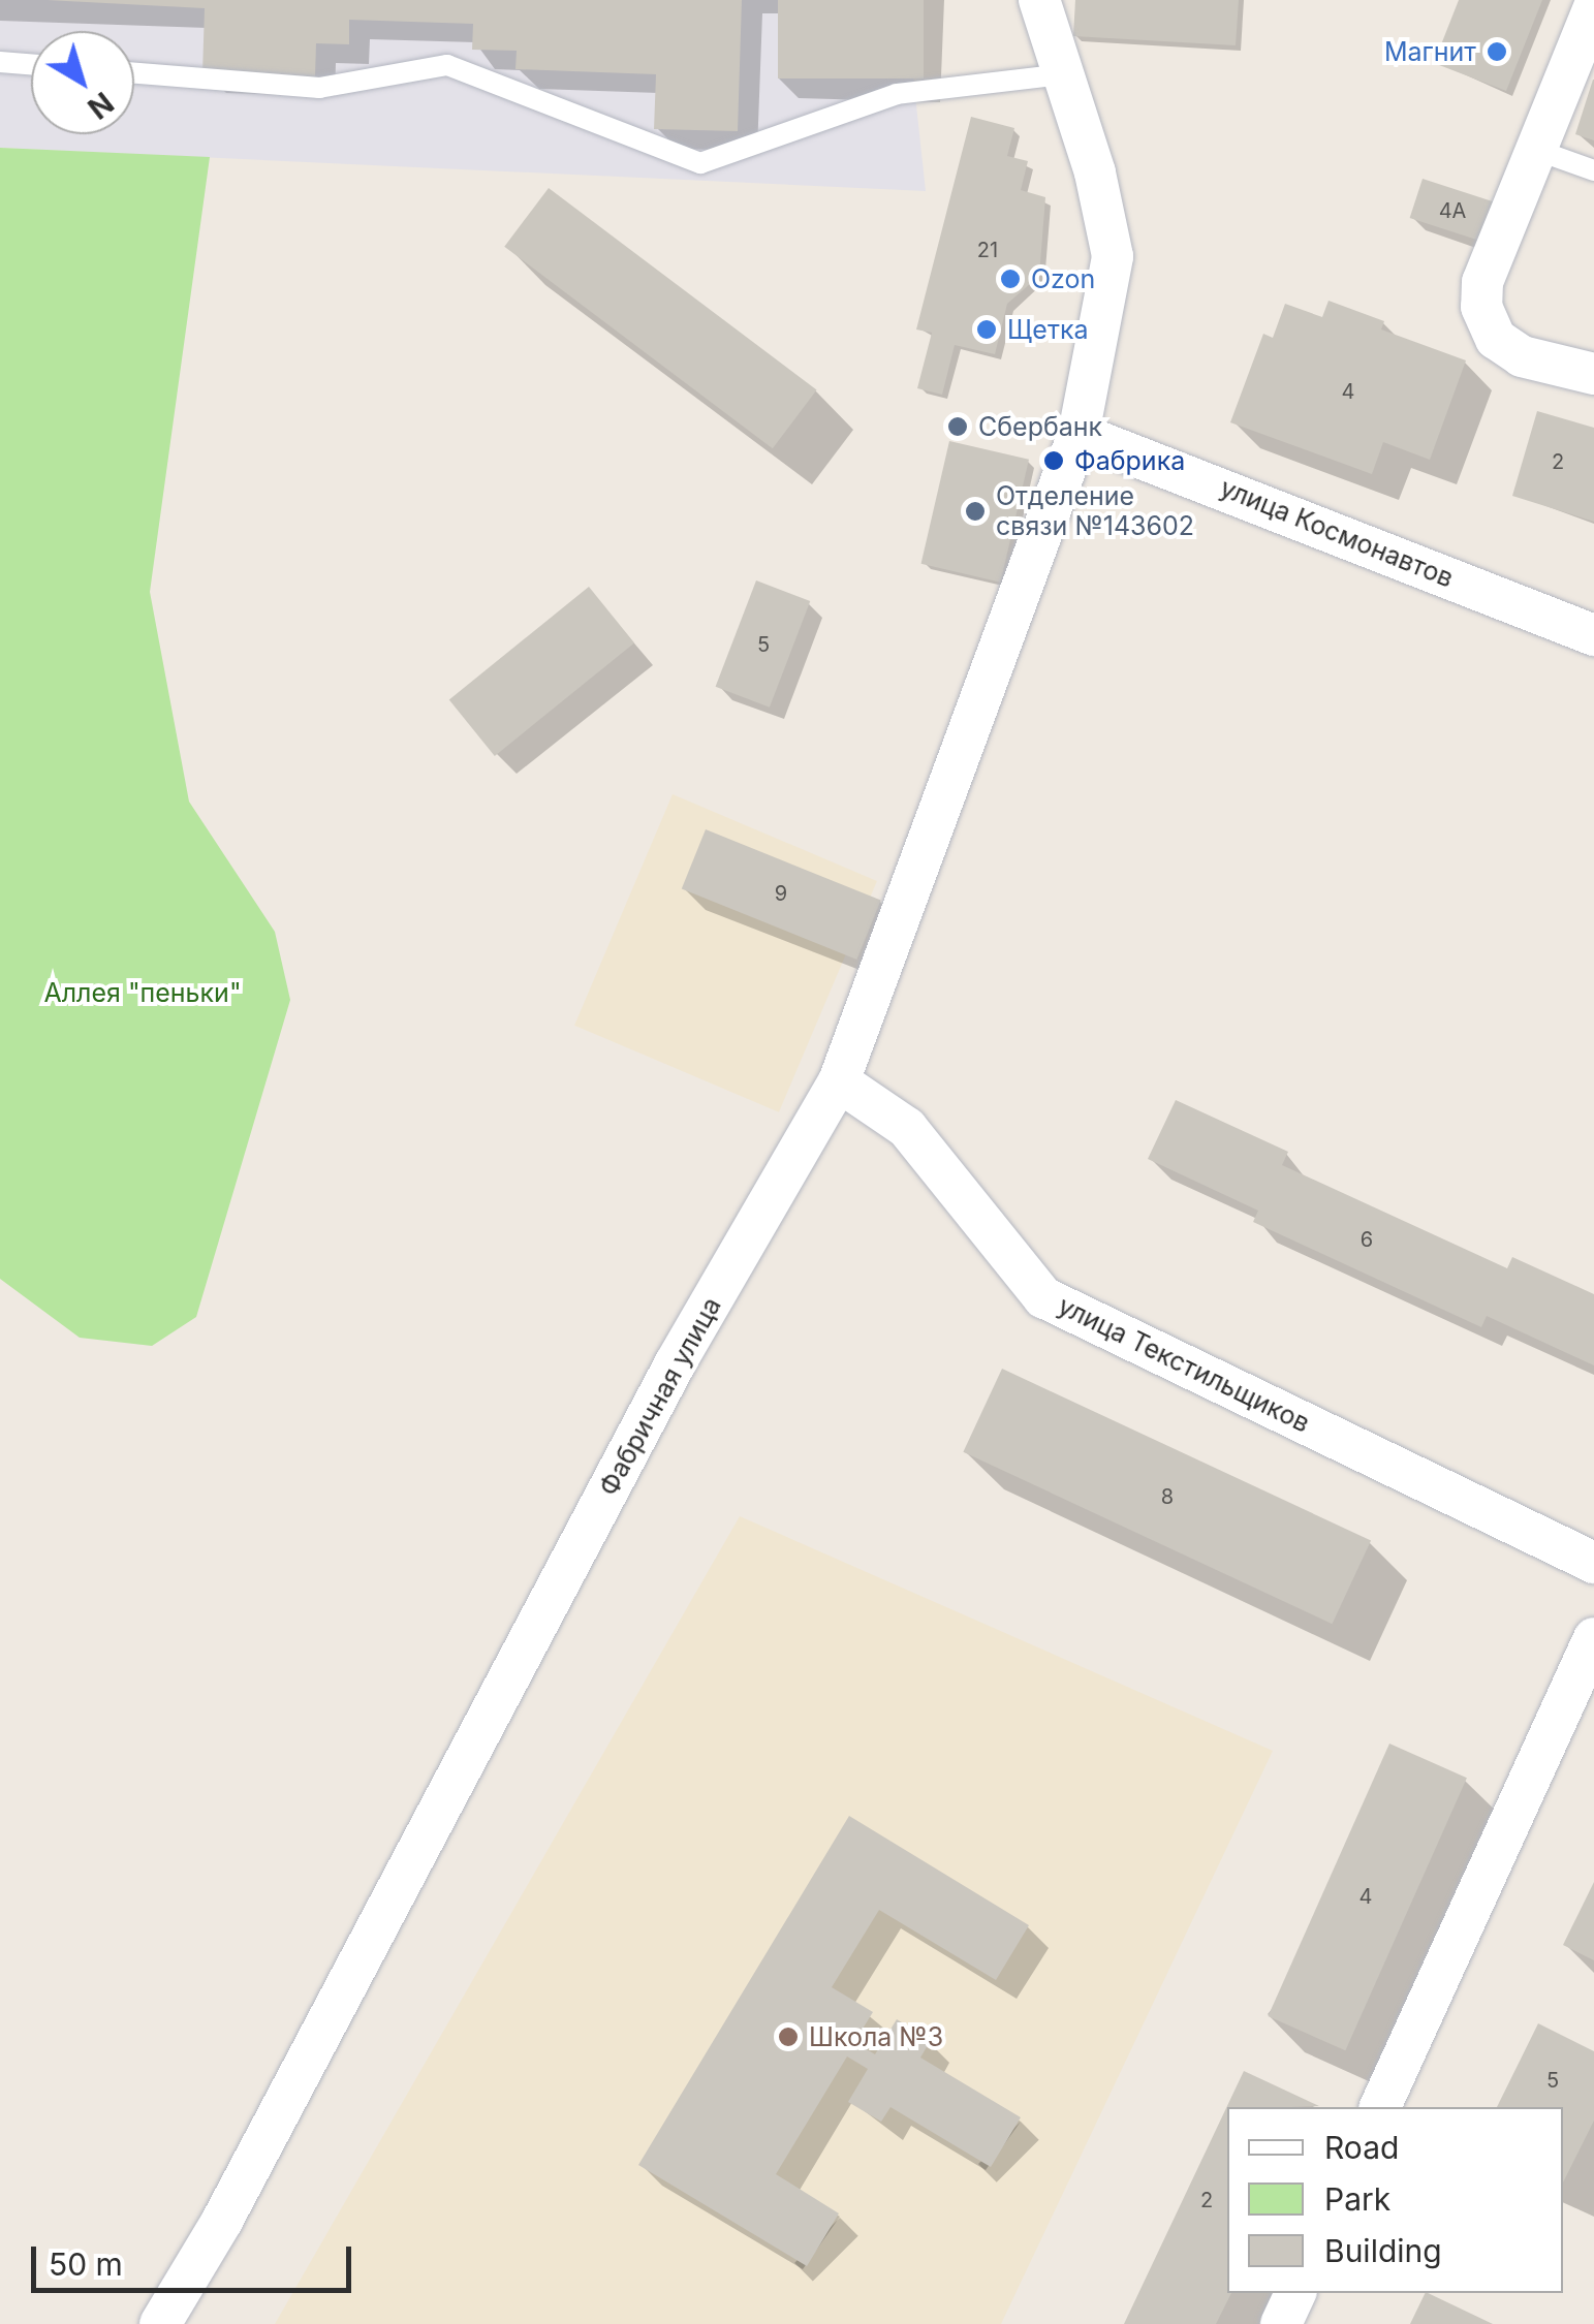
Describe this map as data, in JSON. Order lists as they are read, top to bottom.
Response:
{
  "streets": {
    "street": ["улица Космонавтов", "улица Текстильщиков", "Фабричная улица"]
  },
  "crossings": [
    ["улица Космонавтов", "Фабричная улица"],
    ["улица Текстильщиков", "Фабричная улица"]
  ],
  "parks": ["Аллея \"пеньки\""],
  "places": [
    "Магнит",
    "Ozon",
    "Щетка",
    "Сбербанк",
    "Фабрика",
    "Отделение связи №143602",
    "Школа №3"
  ],
  "house_numbers": [
    "4А",
    "21",
    "4",
    "2",
    "5",
    "9",
    "6",
    "8",
    "4",
    "5",
    "2"
  ],
  "legend": ["Road", "Park", "Building"],
  "scale_bar": "50 m",
  "north": "bottom right"
}
